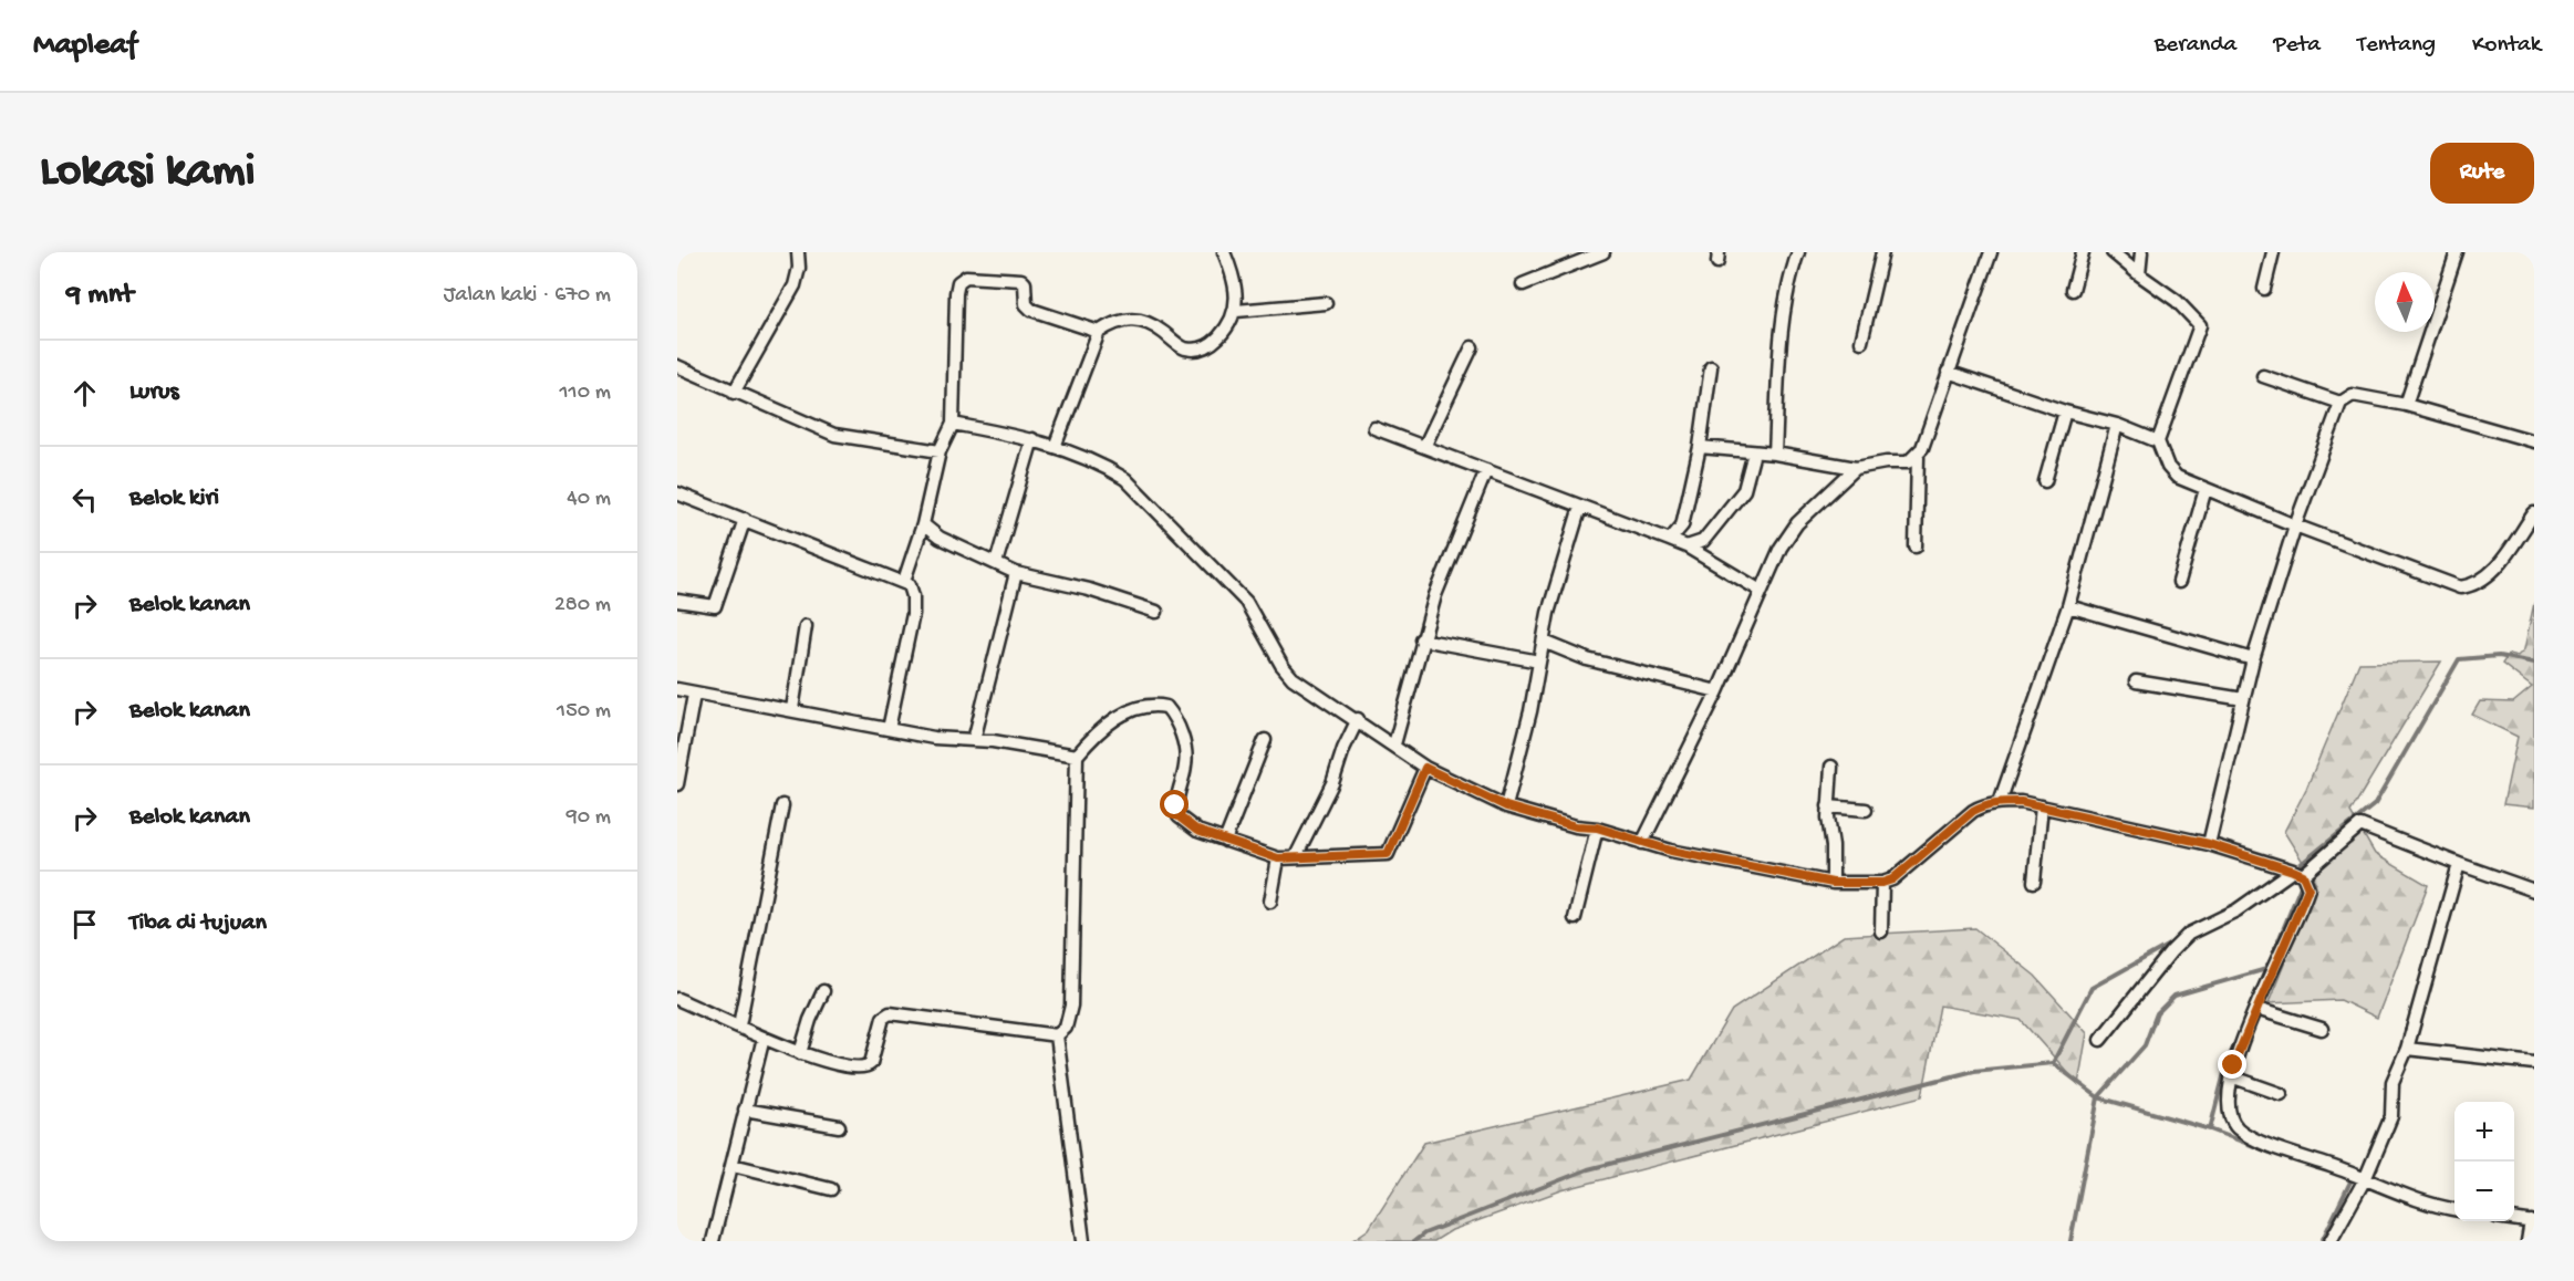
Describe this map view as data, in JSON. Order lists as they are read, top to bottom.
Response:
{
  "north": "top",
  "page": {
    "header": "Mapleaf",
    "nav": [
      "Beranda",
      "Peta",
      "Tentang",
      "Kontak"
    ],
    "buttons": "Rute",
    "title": "Lokasi kami",
    "heading": ["9 mnt", "Jalan kaki · 670 m"],
    "list": [
      ["Lurus", "110 m"],
      ["Belok kiri", "40 m"],
      ["Belok kanan", "280 m"],
      ["Belok kanan", "150 m"],
      ["Belok kanan", "90 m"],
      "Tiba di tujuan"
    ],
    "map_buttons": ["+", "−"]
  }
}
